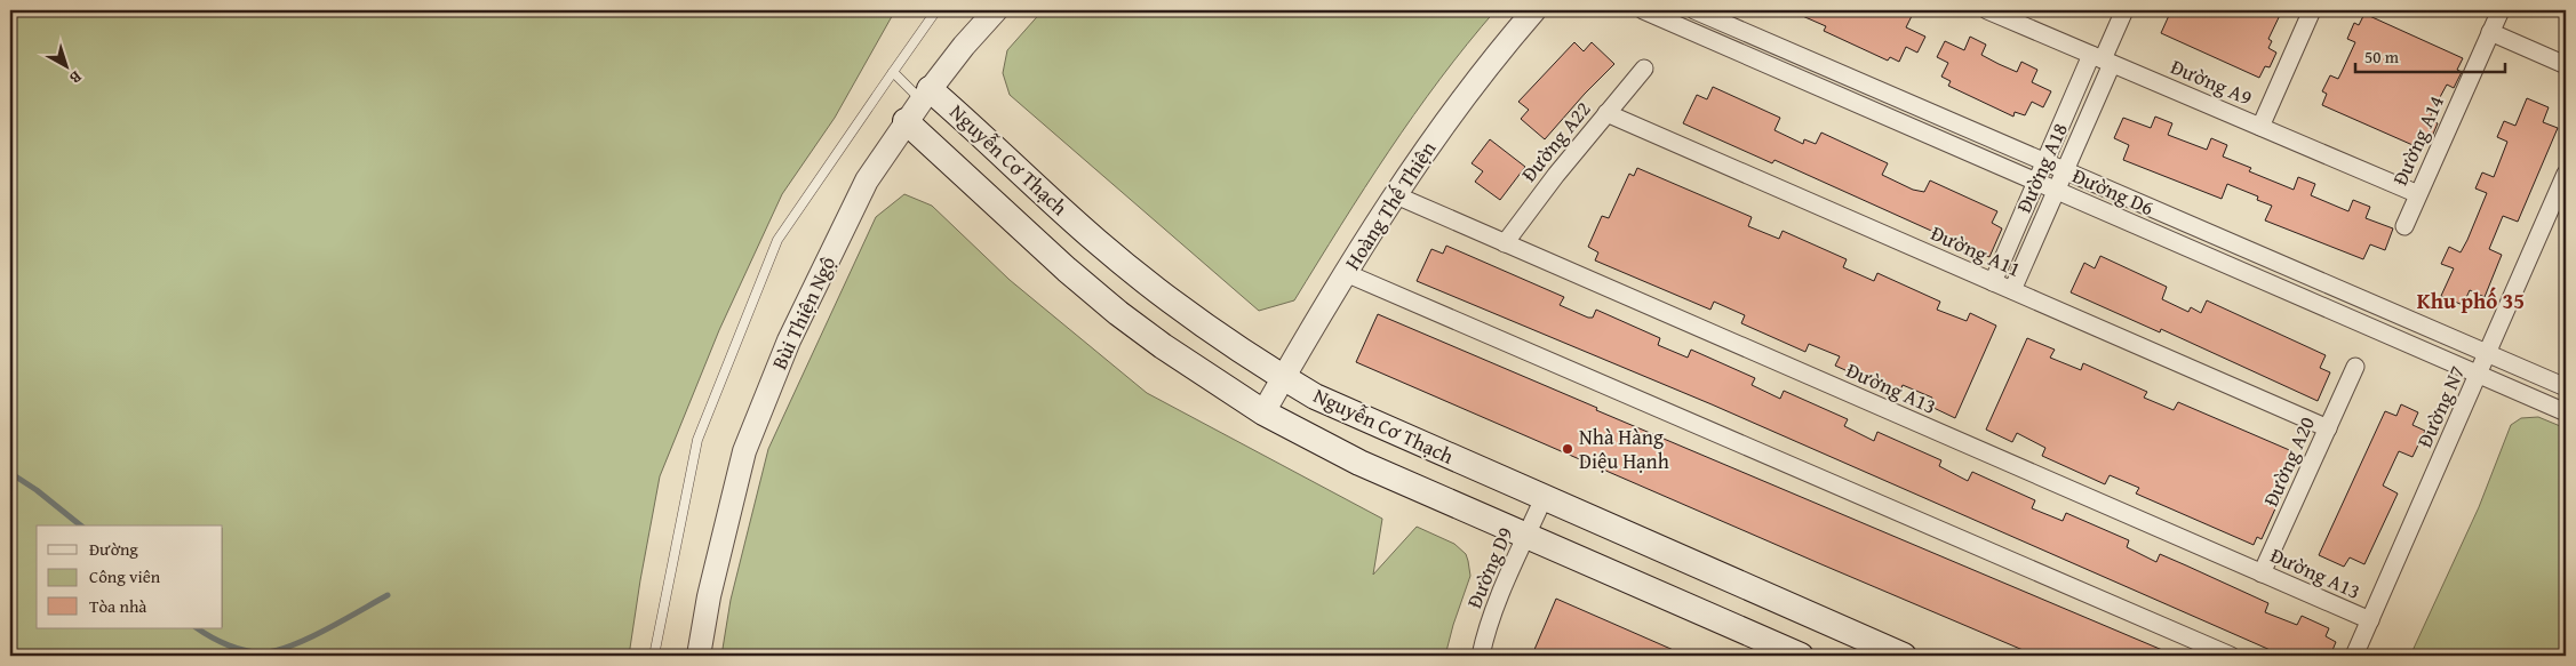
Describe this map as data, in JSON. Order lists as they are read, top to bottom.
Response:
{
  "streets": {
    "main road": ["Nguyễn Cơ Thạch"],
    "street": [
      "Đường A9",
      "Đường A14",
      "Đường A22",
      "Đường A18",
      "Đường D6",
      "Hoàng Thế Thiện",
      "Đường A11",
      "Bùi Thiện Ngộ",
      "Đường A13",
      "Đường N7",
      "Đường A20",
      "Đường D9"
    ]
  },
  "crossings": [
    ["Đường A9", "Đường A14"],
    ["Đường A9", "Đường A18"],
    ["Đường A22", "Đường A11"],
    ["Đường A22", "Đường A13"],
    ["Nguyễn Cơ Thạch", "Hoàng Thế Thiện"],
    ["Nguyễn Cơ Thạch", "Bùi Thiện Ngộ"],
    ["Nguyễn Cơ Thạch", "Đường D9"],
    ["Đường A18", "Đường D6"],
    ["Đường A18", "Đường A11"],
    ["Đường D6", "Đường N7"],
    ["Hoàng Thế Thiện", "Đường A13"],
    ["Đường A11", "Đường A20"],
    ["Đường A13", "Đường N7"],
    ["Đường A13", "Đường A20"]
  ],
  "districts": ["Khu phố 35"],
  "places": ["Nhà Hàng Diệu Hạnh"],
  "legend": ["Đường", "Công viên", "Tòa nhà"],
  "scale_bar": "50 m",
  "north": "bottom right"
}
